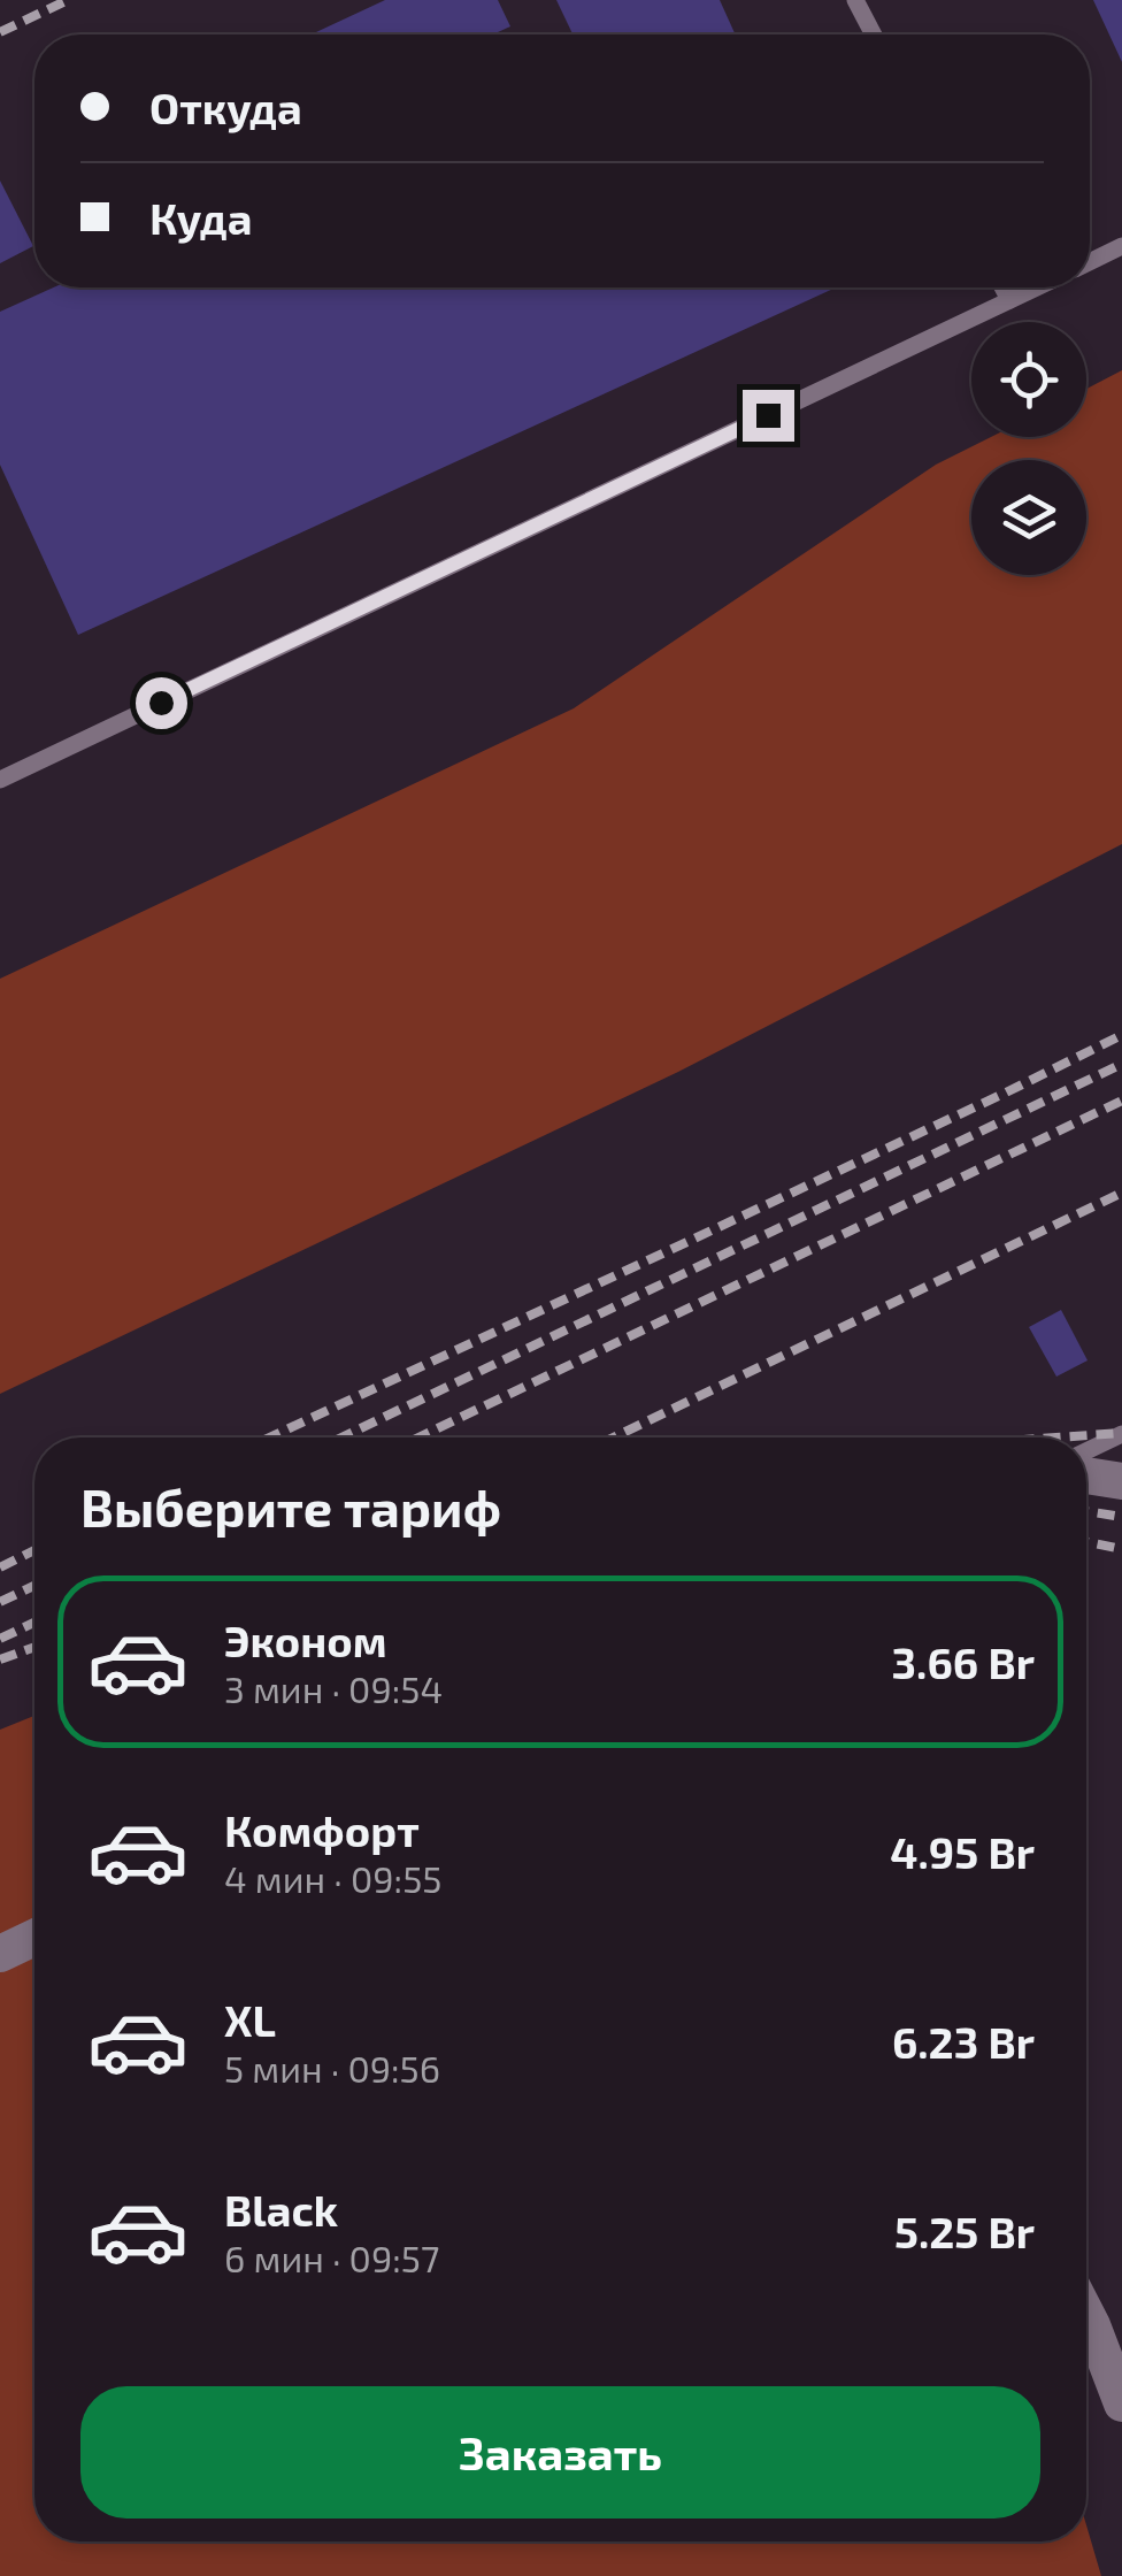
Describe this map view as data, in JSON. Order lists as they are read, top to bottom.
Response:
{
  "page": {
    "banner": ["Откуда", "Куда"],
    "heading": "Выберите тариф",
    "list": [
      {
        "name": "Эконом",
        "note": "3 мин · 09:54",
        "value": "3.66 Br"
      },
      {
        "name": "Комфорт",
        "note": "4 мин · 09:55",
        "value": "4.95 Br"
      },
      {
        "name": "XL",
        "note": "5 мин · 09:56",
        "value": "6.23 Br"
      },
      {
        "name": "Black",
        "note": "6 мин · 09:57",
        "value": "5.25 Br"
      }
    ],
    "buttons": "Заказать"
  }
}
